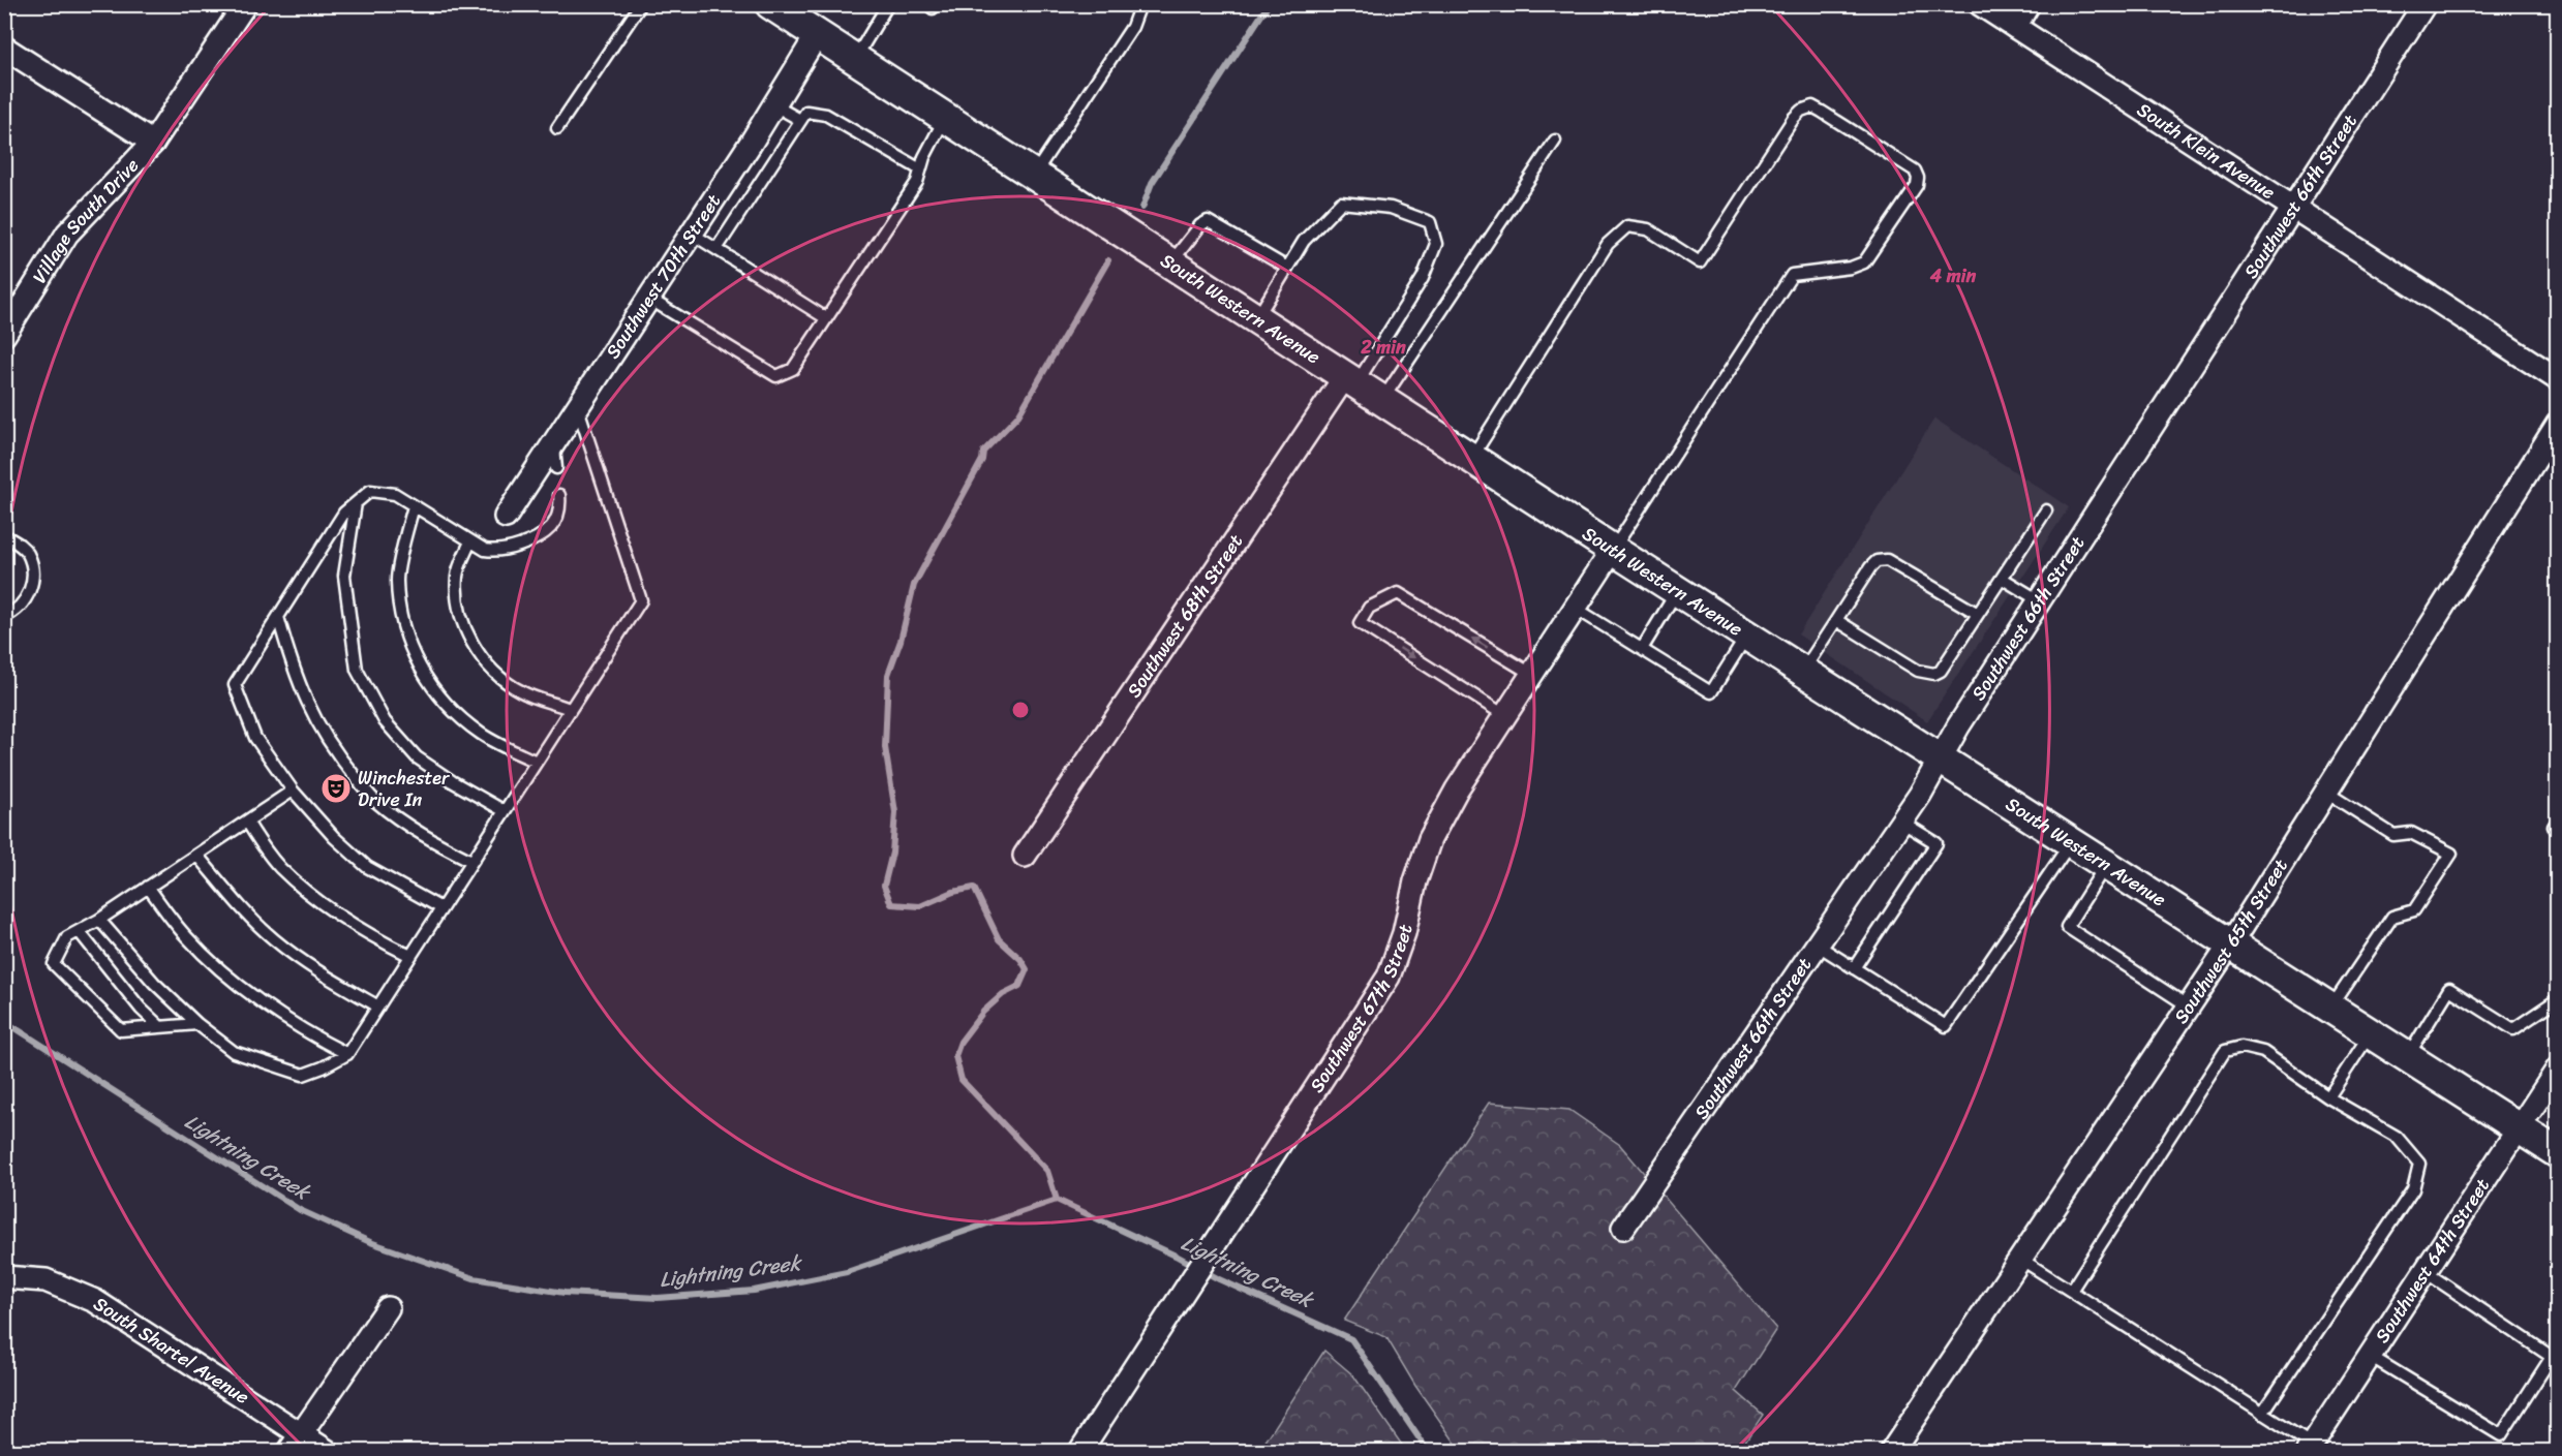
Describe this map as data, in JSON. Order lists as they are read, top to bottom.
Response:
{
  "streets": {
    "main road": ["South Western Avenue"],
    "street": [
      "South Klein Avenue",
      "Southwest 66th Street",
      "Village South Drive",
      "Southwest 70th Street",
      "Southwest 68th Street",
      "Southwest 65th Street",
      "Southwest 67th Street",
      "Southwest 64th Street",
      "South Shartel Avenue"
    ]
  },
  "crossings": [
    ["South Klein Avenue", "Southwest 66th Street"],
    ["Southwest 66th Street", "South Western Avenue"],
    ["Southwest 70th Street", "South Western Avenue"],
    ["South Western Avenue", "Southwest 68th Street"],
    ["South Western Avenue", "Southwest 65th Street"],
    ["South Western Avenue", "Southwest 67th Street"],
    ["South Western Avenue", "Southwest 64th Street"]
  ],
  "water": ["Lightning Creek"],
  "places": {
    "theatre": ["Winchester Drive In"]
  },
  "rings": ["4 min", "2 min"]
}
